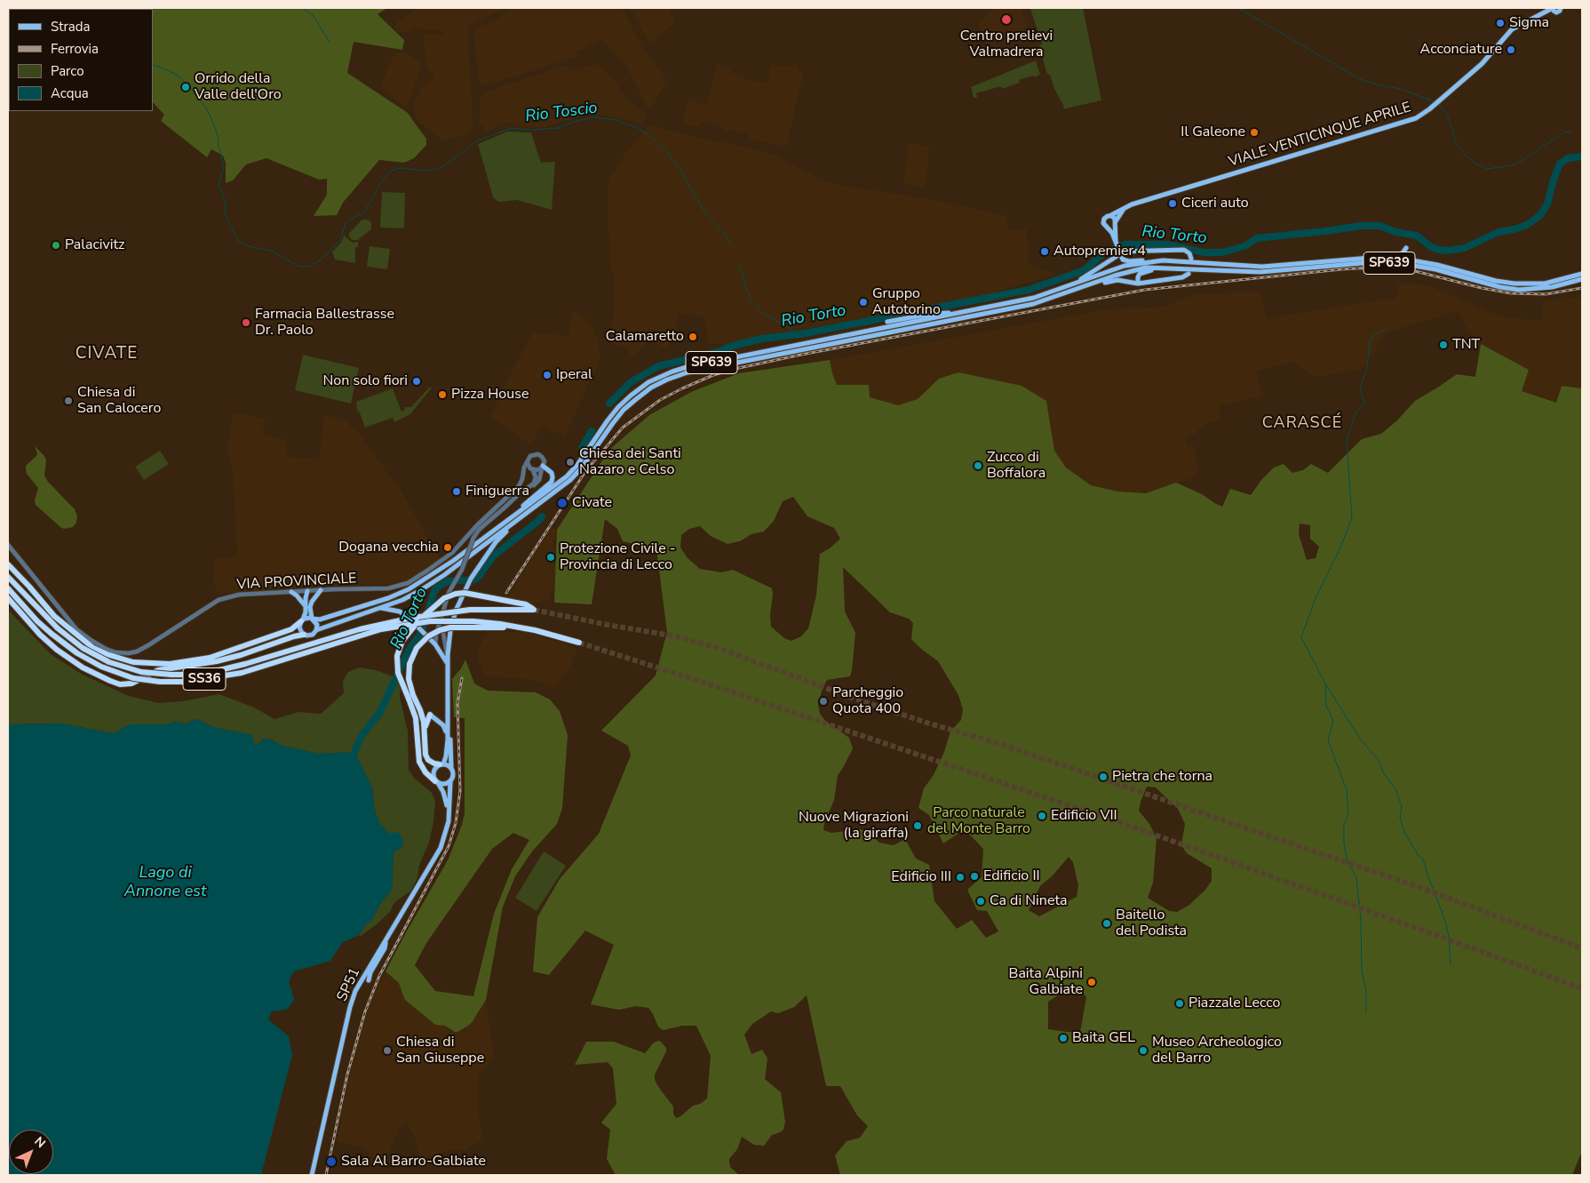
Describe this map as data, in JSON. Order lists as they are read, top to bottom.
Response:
{
  "streets": {
    "highway": ["SS36"],
    "main road": ["VIALE VENTICINQUE APRILE", "SP639", "SP51"],
    "street": ["VIA PROVINCIALE"]
  },
  "crossings": [
    ["SP639", "SS36"],
    ["SS36", "SP51"]
  ],
  "districts": ["CIVATE", "CARASCÉ"],
  "water": ["Rio Toscio", "Rio Torto", "Lago di Annone est"],
  "parks": ["Parco naturale del Monte Barro"],
  "places": [
    "Centro prelievi Valmadrera",
    "Sigma",
    "Acconciature",
    "Orrido della Valle dell'Oro",
    "Il Galeone",
    "Ciceri auto",
    "Palacivitz",
    "Autopremier 4",
    "Gruppo Autotorino",
    "Farmacia Ballestrasse Dr. Paolo",
    "Calamaretto",
    "TNT",
    "Iperal",
    "Non solo fiori",
    "Pizza House",
    "Chiesa di San Calocero",
    "Chiesa dei Santi Nazaro e Celso",
    "Zucco di Boffalora",
    "Finiguerra",
    "Civate",
    "Dogana vecchia",
    "Protezione Civile - Provincia di Lecco",
    "Parcheggio Quota 400",
    "Pietra che torna",
    "Edificio VII",
    "Nuove Migrazioni (la giraffa)",
    "Edificio II",
    "Edificio III",
    "Ca di Nineta",
    "Baitello del Podista",
    "Baita Alpini Galbiate",
    "Piazzale Lecco",
    "Baita GEL",
    "Chiesa di San Giuseppe",
    "Museo Archeologico del Barro",
    "Sala Al Barro-Galbiate"
  ],
  "legend": [
    "Strada",
    "Ferrovia",
    "Parco",
    "Acqua"
  ],
  "north": "top right"
}
